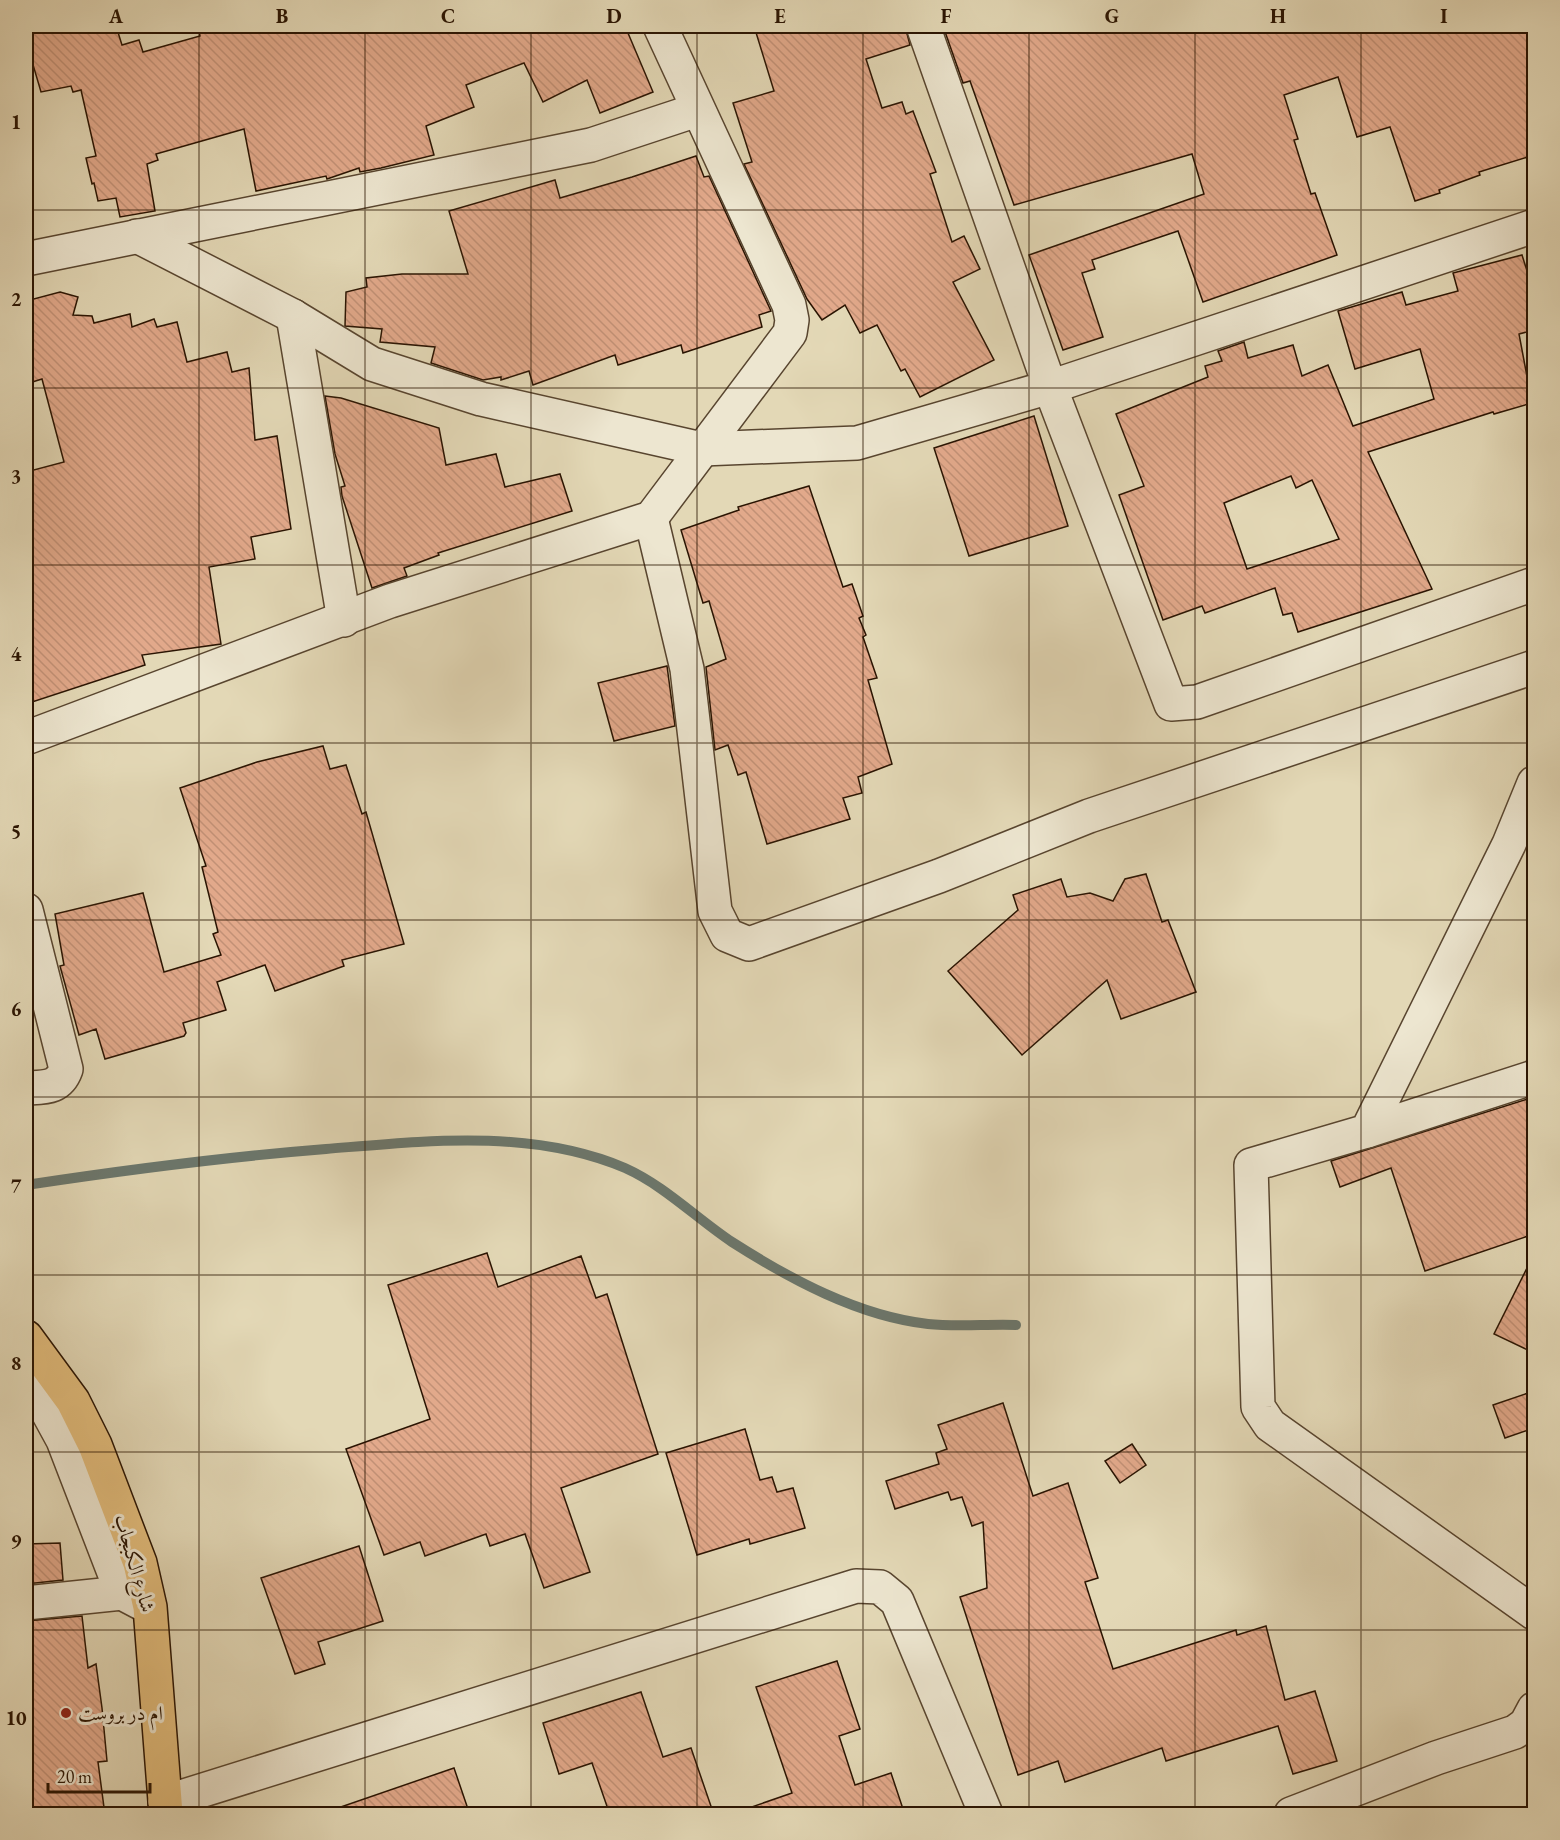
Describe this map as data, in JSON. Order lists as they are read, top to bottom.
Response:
{
  "streets": {
    "main road": ["شارع الكبجاب"]
  },
  "places": ["ام در بروست"],
  "scale_bar": "20 m",
  "grid": {
    "columns": [
      "A",
      "B",
      "C",
      "D",
      "E",
      "F",
      "G",
      "H",
      "I"
    ],
    "rows": [
      "1",
      "2",
      "3",
      "4",
      "5",
      "6",
      "7",
      "8",
      "9",
      "10"
    ]
  }
}
